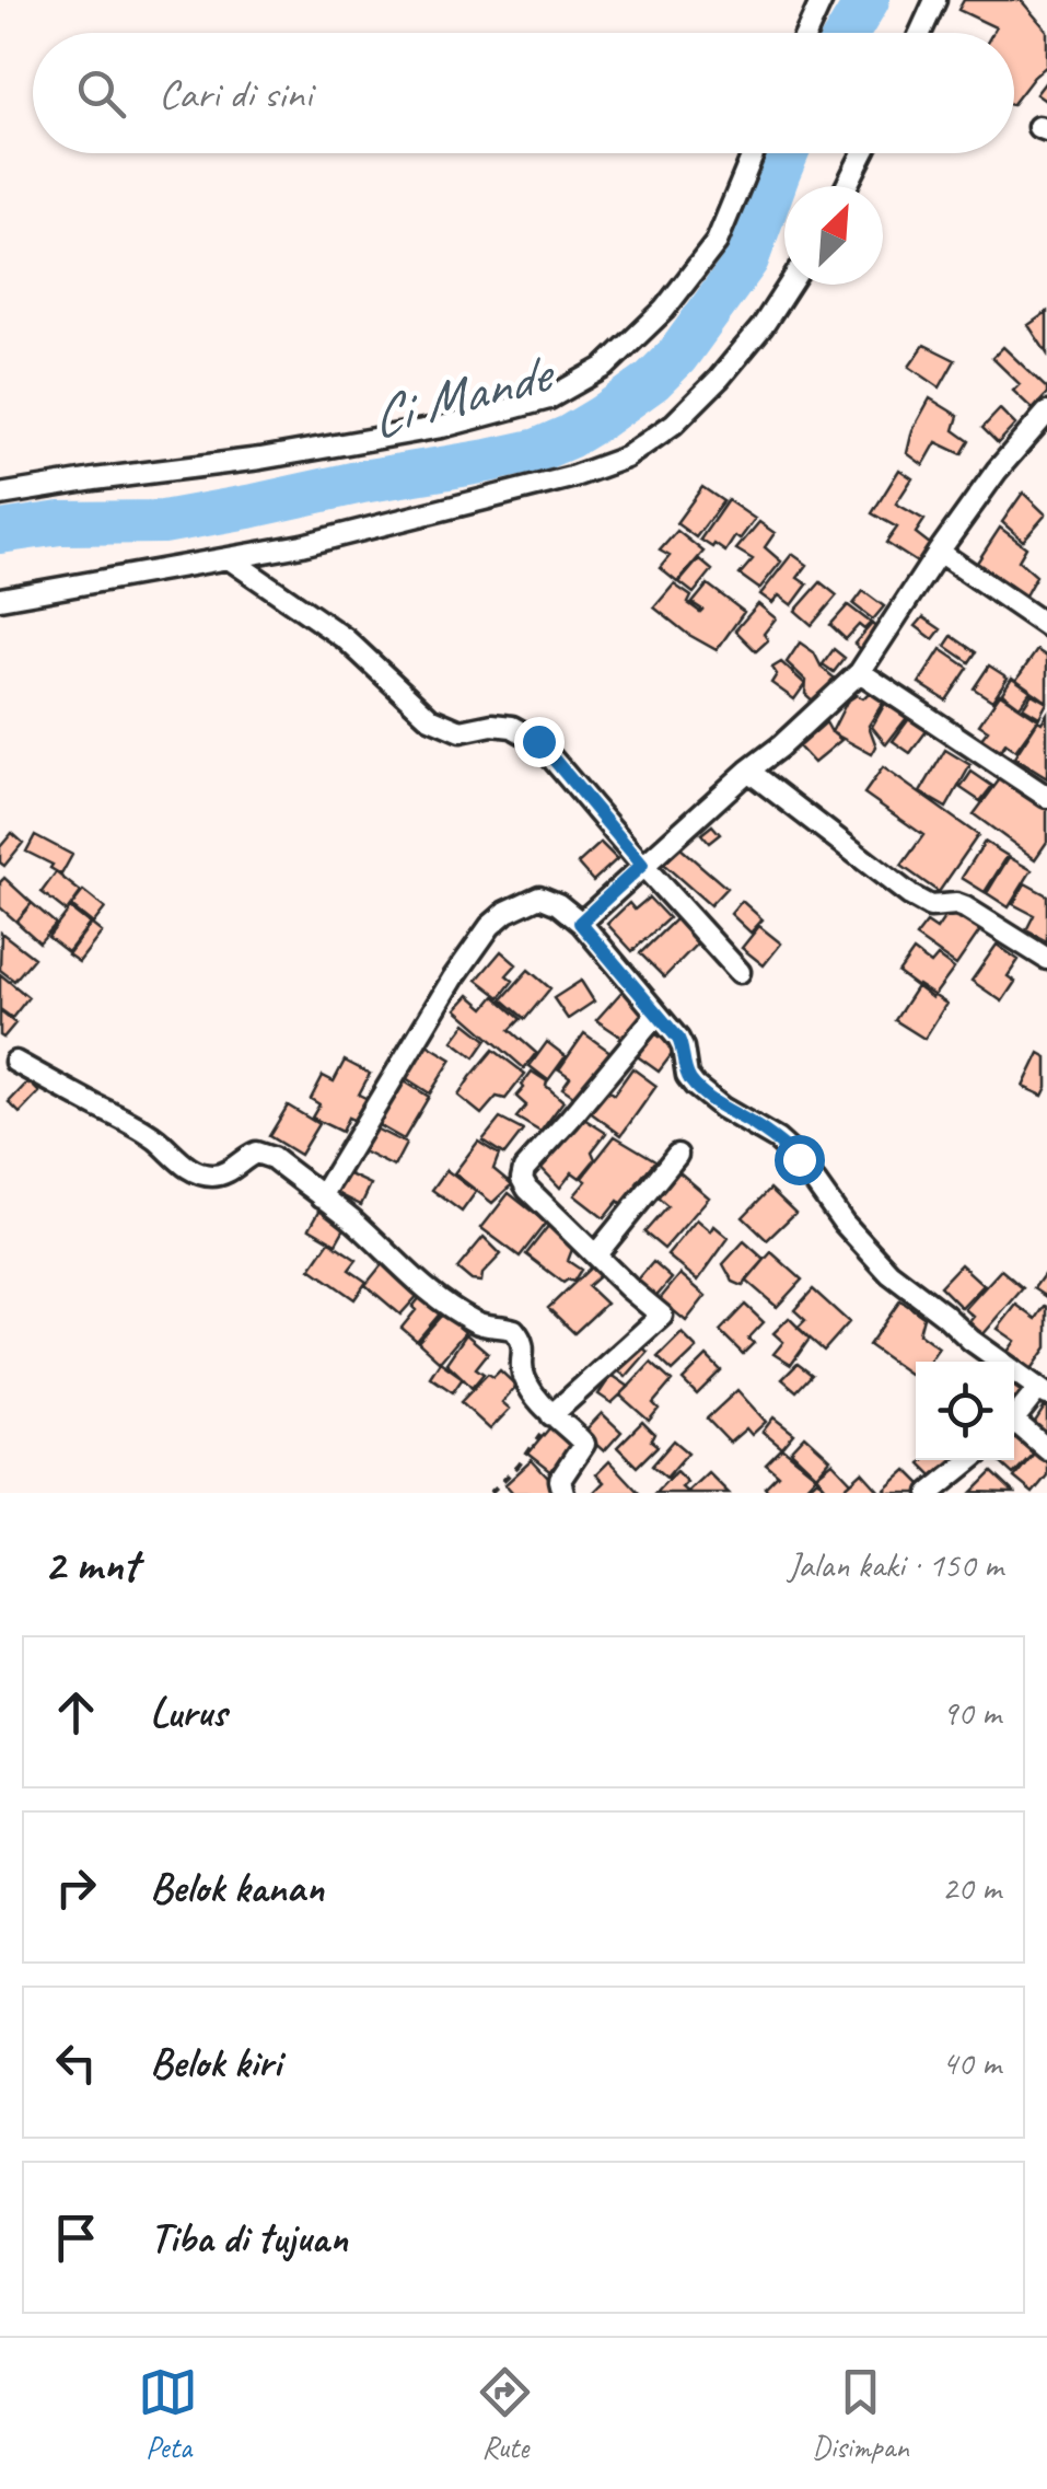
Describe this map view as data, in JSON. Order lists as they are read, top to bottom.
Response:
{
  "water": ["Ci Mande"],
  "north": "top right",
  "page": {
    "search": "Cari di sini",
    "heading": ["2 mnt", "Jalan kaki · 150 m"],
    "list": [
      ["Lurus", "90 m"],
      ["Belok kanan", "20 m"],
      ["Belok kiri", "40 m"],
      "Tiba di tujuan"
    ],
    "nav": ["Peta", "Rute", "Disimpan"]
  }
}
